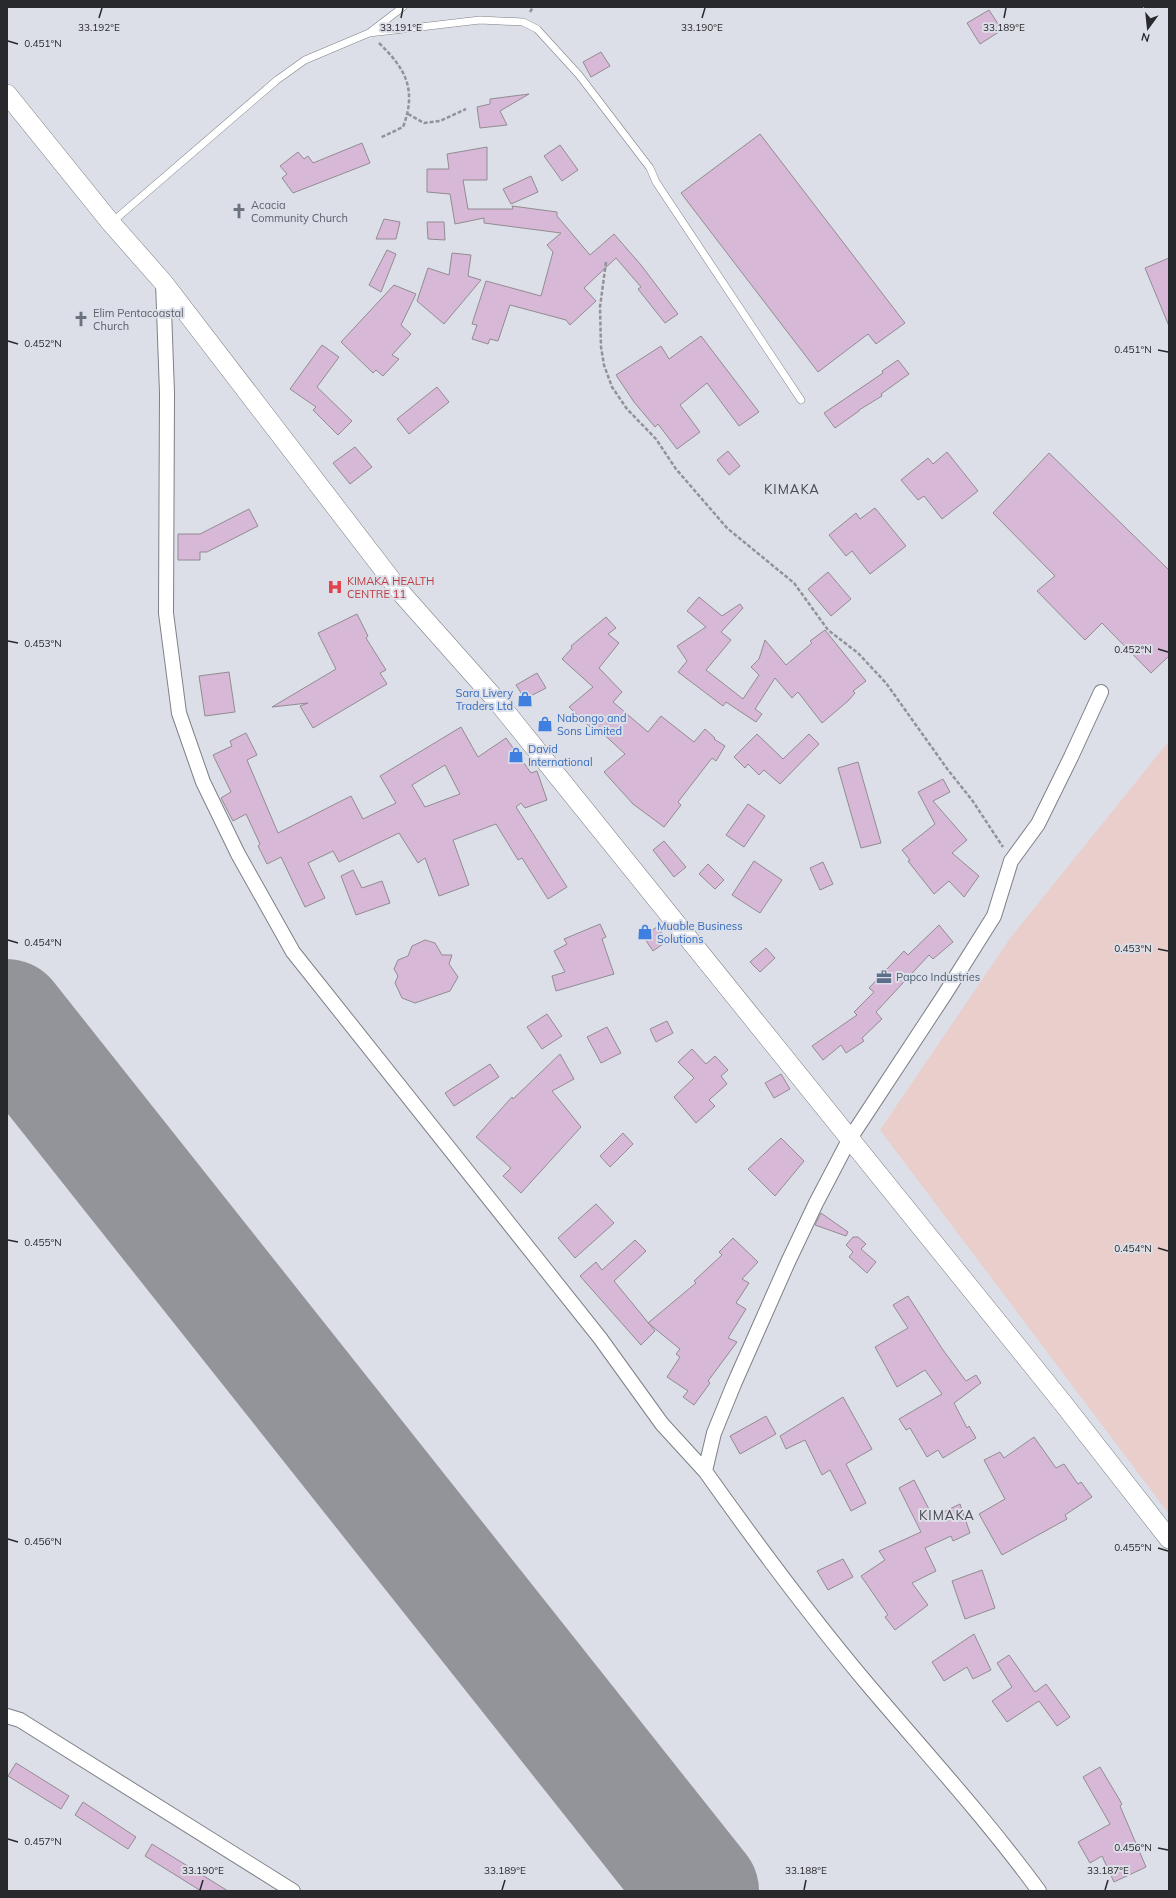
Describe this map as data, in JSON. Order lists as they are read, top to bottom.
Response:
{
  "districts": ["KIMAKA", "KIMAKA"],
  "places": {
    "church": ["Acacia Community Church", "Elim Pentacoastal Church"],
    "hospital": ["KIMAKA HEALTH CENTRE 11"],
    "shop": [
      "Sara Livery Traders Ltd",
      "Nabongo and Sons Limited",
      "David International",
      "Muable Business Solutions"
    ],
    "office": ["Papco Industries"]
  },
  "north": "bottom",
  "coordinates": [
    "33.192°E",
    "33.191°E",
    "33.190°E",
    "33.189°E",
    "0.451°N",
    "0.452°N",
    "0.453°N",
    "0.454°N",
    "0.455°N",
    "0.456°N",
    "0.457°N",
    "33.188°E",
    "33.187°E"
  ]
}
